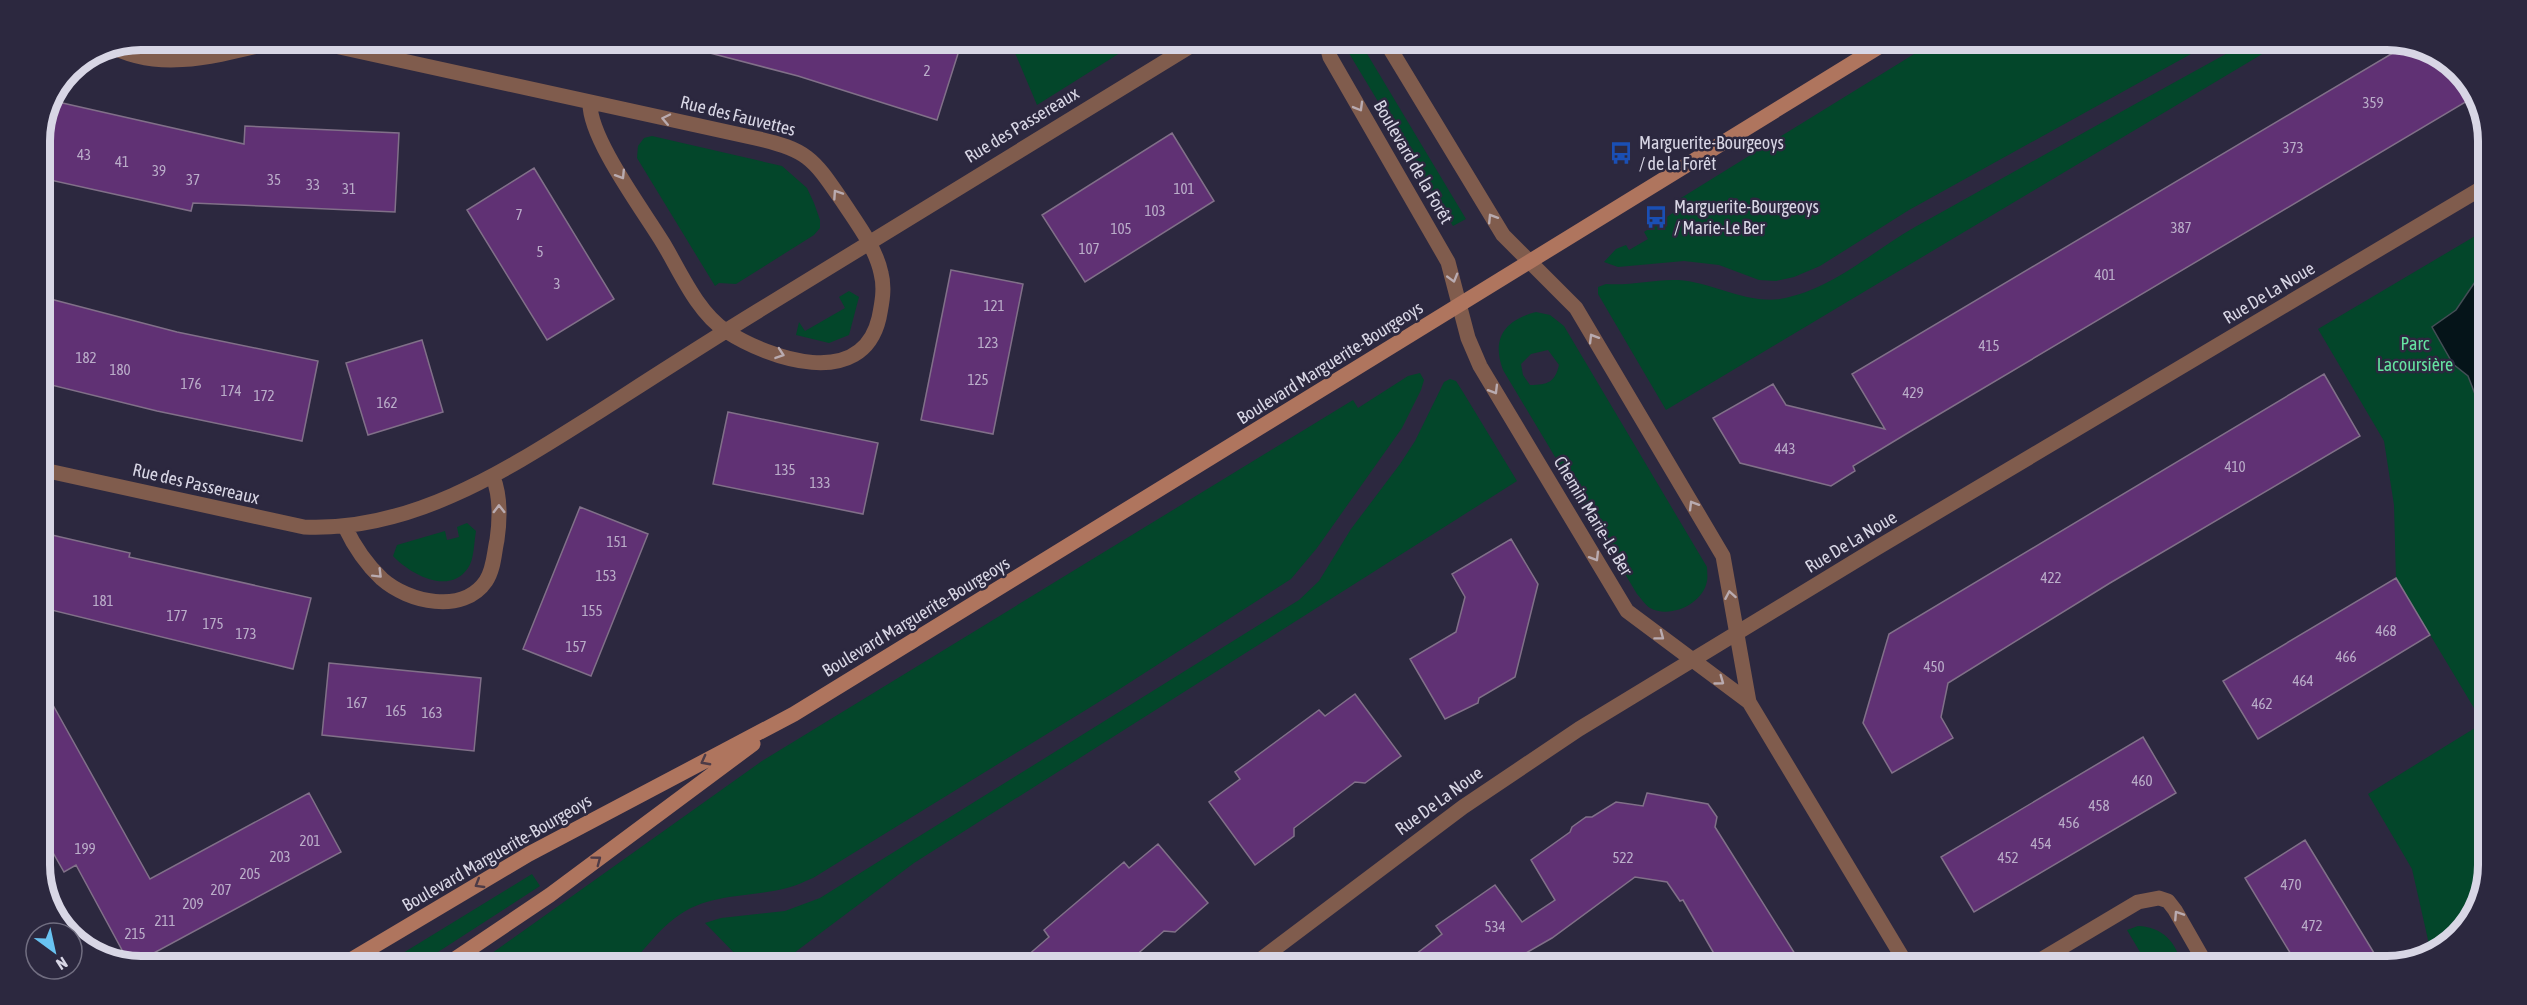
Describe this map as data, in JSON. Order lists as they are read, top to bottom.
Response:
{
  "streets": {
    "street": [
      "Rue des Fauvettes",
      "Rue des Passereaux",
      "Boulevard de la Forêt",
      "Rue De La Noue",
      "Boulevard Marguerite-Bourgeoys",
      "Chemin Marie-Le Ber"
    ]
  },
  "crossings": [
    ["Rue des Fauvettes", "Rue des Passereaux"],
    ["Boulevard de la Forêt", "Boulevard Marguerite-Bourgeoys"],
    ["Boulevard de la Forêt", "Chemin Marie-Le Ber"],
    ["Rue De La Noue", "Chemin Marie-Le Ber"],
    ["Boulevard Marguerite-Bourgeoys", "Chemin Marie-Le Ber"]
  ],
  "one_way": ["Rue des Fauvettes"],
  "parks": ["Parc Lacoursière"],
  "places": {
    "bus stop": ["Marguerite-Bourgeoys / de la Forêt", "Marguerite-Bourgeoys / Marie-Le Ber"]
  },
  "house_numbers": [
    "2",
    "359",
    "373",
    "43",
    "41",
    "39",
    "37",
    "35",
    "33",
    "31",
    "101",
    "103",
    "7",
    "387",
    "105",
    "107",
    "5",
    "401",
    "3",
    "121",
    "123",
    "415",
    "182",
    "180",
    "125",
    "176",
    "174",
    "429",
    "172",
    "162",
    "443",
    "410",
    "135",
    "133",
    "151",
    "153",
    "422",
    "181",
    "155",
    "177",
    "175",
    "468",
    "173",
    "157",
    "466",
    "450",
    "464",
    "167",
    "462",
    "165",
    "163",
    "460",
    "458",
    "456",
    "201",
    "454",
    "199",
    "203",
    "522",
    "452",
    "205",
    "470",
    "207",
    "209",
    "211",
    "472",
    "534",
    "215"
  ],
  "north": "bottom right"
}
